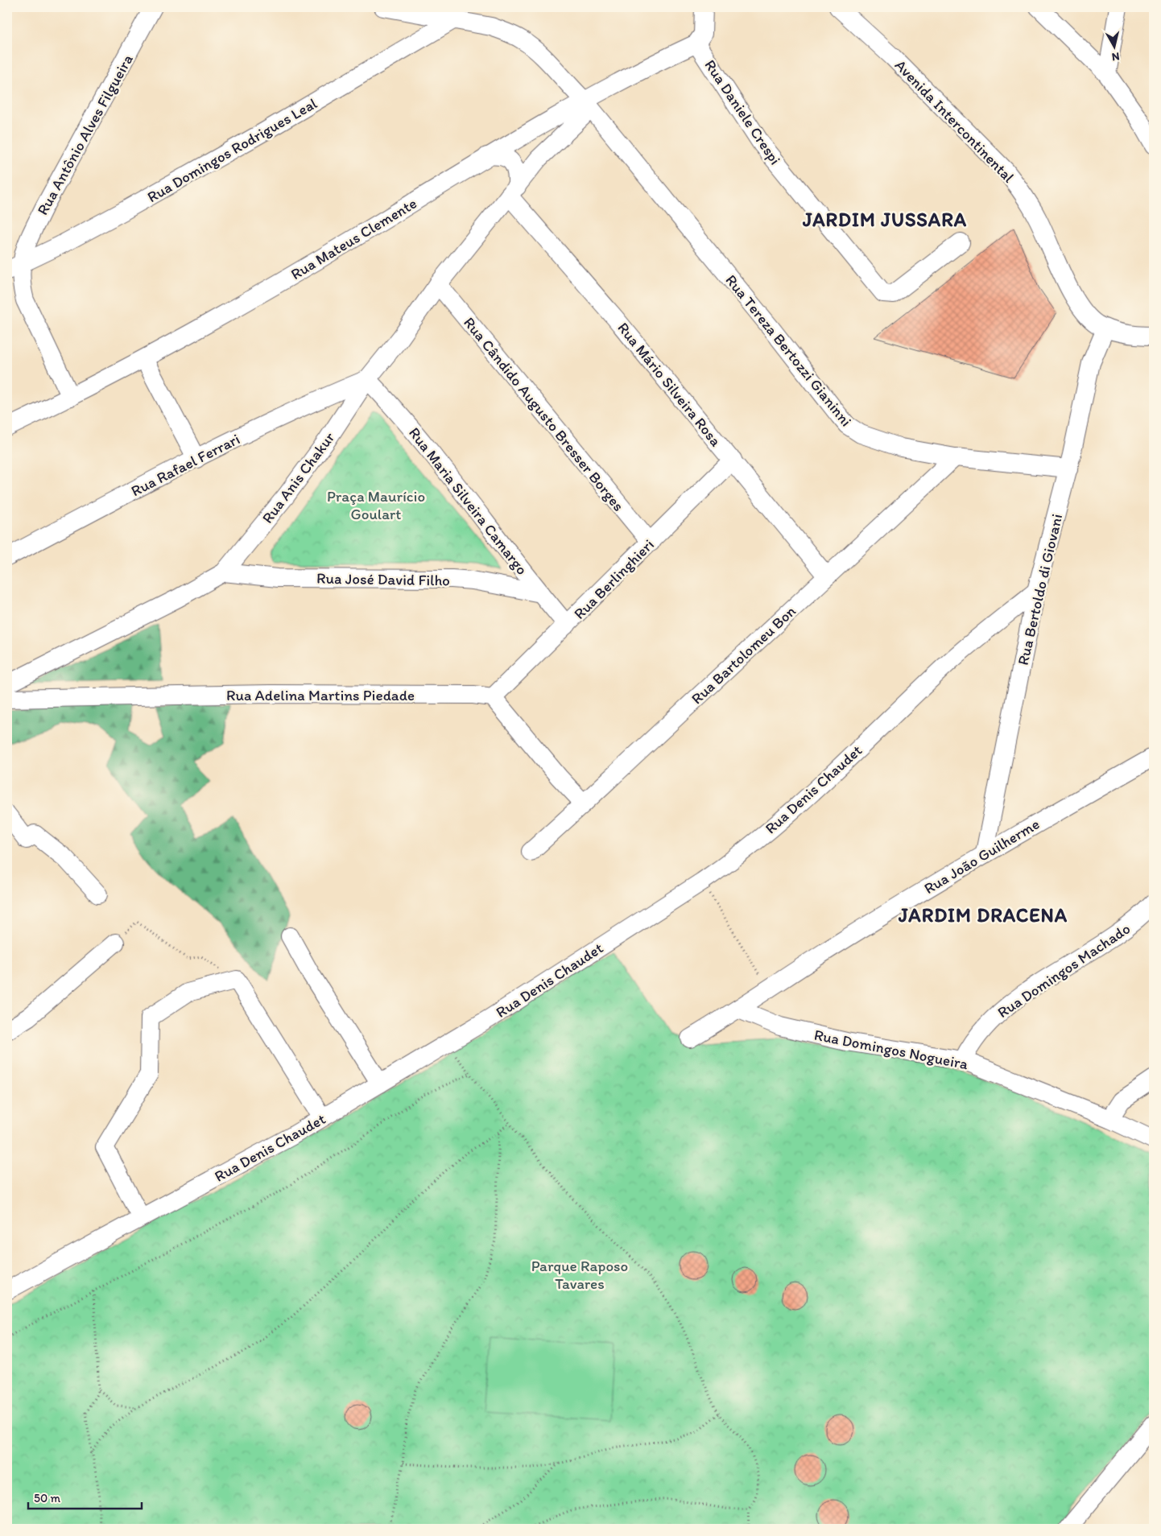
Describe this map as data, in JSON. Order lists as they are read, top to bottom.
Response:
{
  "streets": {
    "street": [
      "Rua Daniele Crespi",
      "Avenida Intercontinental",
      "Rua Antônio Alves Filgueira",
      "Rua Domingos Rodrigues Leal",
      "Rua Mateus Clemente",
      "Rua Tereza Bertozzi Gianinni",
      "Rua Mário Silveira Rosa",
      "Rua Cândido Augusto Bresser Borges",
      "Rua Rafael Ferrari",
      "Rua Anis Chakur",
      "Rua Maria Silveira Camargo",
      "Rua José David Filho",
      "Rua Berlinghieri",
      "Rua Bertoldo di Giovani",
      "Rua Bartolomeu Bon",
      "Rua Adelina Martins Piedade",
      "Rua Denis Chaudet",
      "Rua João Guilherme",
      "Rua Domingos Machado",
      "Rua Domingos Nogueira"
    ]
  },
  "crossings": [
    ["Rua Daniele Crespi", "Rua Mateus Clemente"],
    ["Avenida Intercontinental", "Rua Bertoldo di Giovani"],
    ["Rua Antônio Alves Filgueira", "Rua Domingos Rodrigues Leal"],
    ["Rua Antônio Alves Filgueira", "Rua Mateus Clemente"],
    ["Rua Domingos Rodrigues Leal", "Rua Tereza Bertozzi Gianinni"],
    ["Rua Mateus Clemente", "Rua Tereza Bertozzi Gianinni"],
    ["Rua Mateus Clemente", "Rua Anis Chakur"],
    ["Rua Tereza Bertozzi Gianinni", "Rua Anis Chakur"],
    ["Rua Tereza Bertozzi Gianinni", "Rua Bertoldo di Giovani"],
    ["Rua Tereza Bertozzi Gianinni", "Rua Bartolomeu Bon"],
    ["Rua Mário Silveira Rosa", "Rua Anis Chakur"],
    ["Rua Mário Silveira Rosa", "Rua Berlinghieri"],
    ["Rua Mário Silveira Rosa", "Rua Bartolomeu Bon"],
    ["Rua Cândido Augusto Bresser Borges", "Rua Anis Chakur"],
    ["Rua Cândido Augusto Bresser Borges", "Rua Berlinghieri"],
    ["Rua Rafael Ferrari", "Rua Anis Chakur"],
    ["Rua Rafael Ferrari", "Rua Maria Silveira Camargo"],
    ["Rua Anis Chakur", "Rua Maria Silveira Camargo"],
    ["Rua Anis Chakur", "Rua José David Filho"],
    ["Rua Maria Silveira Camargo", "Rua José David Filho"],
    ["Rua Maria Silveira Camargo", "Rua Berlinghieri"],
    ["Rua Berlinghieri", "Rua Adelina Martins Piedade"],
    ["Rua Bertoldo di Giovani", "Rua Denis Chaudet"],
    ["Rua Bertoldo di Giovani", "Rua João Guilherme"],
    ["Rua João Guilherme", "Rua Domingos Nogueira"],
    ["Rua Domingos Machado", "Rua Domingos Nogueira"]
  ],
  "districts": ["JARDIM JUSSARA", "JARDIM DRACENA"],
  "parks": ["Praça Maurício Goulart", "Parque Raposo Tavares"],
  "scale_bar": "50 m",
  "north": "bottom"
}
